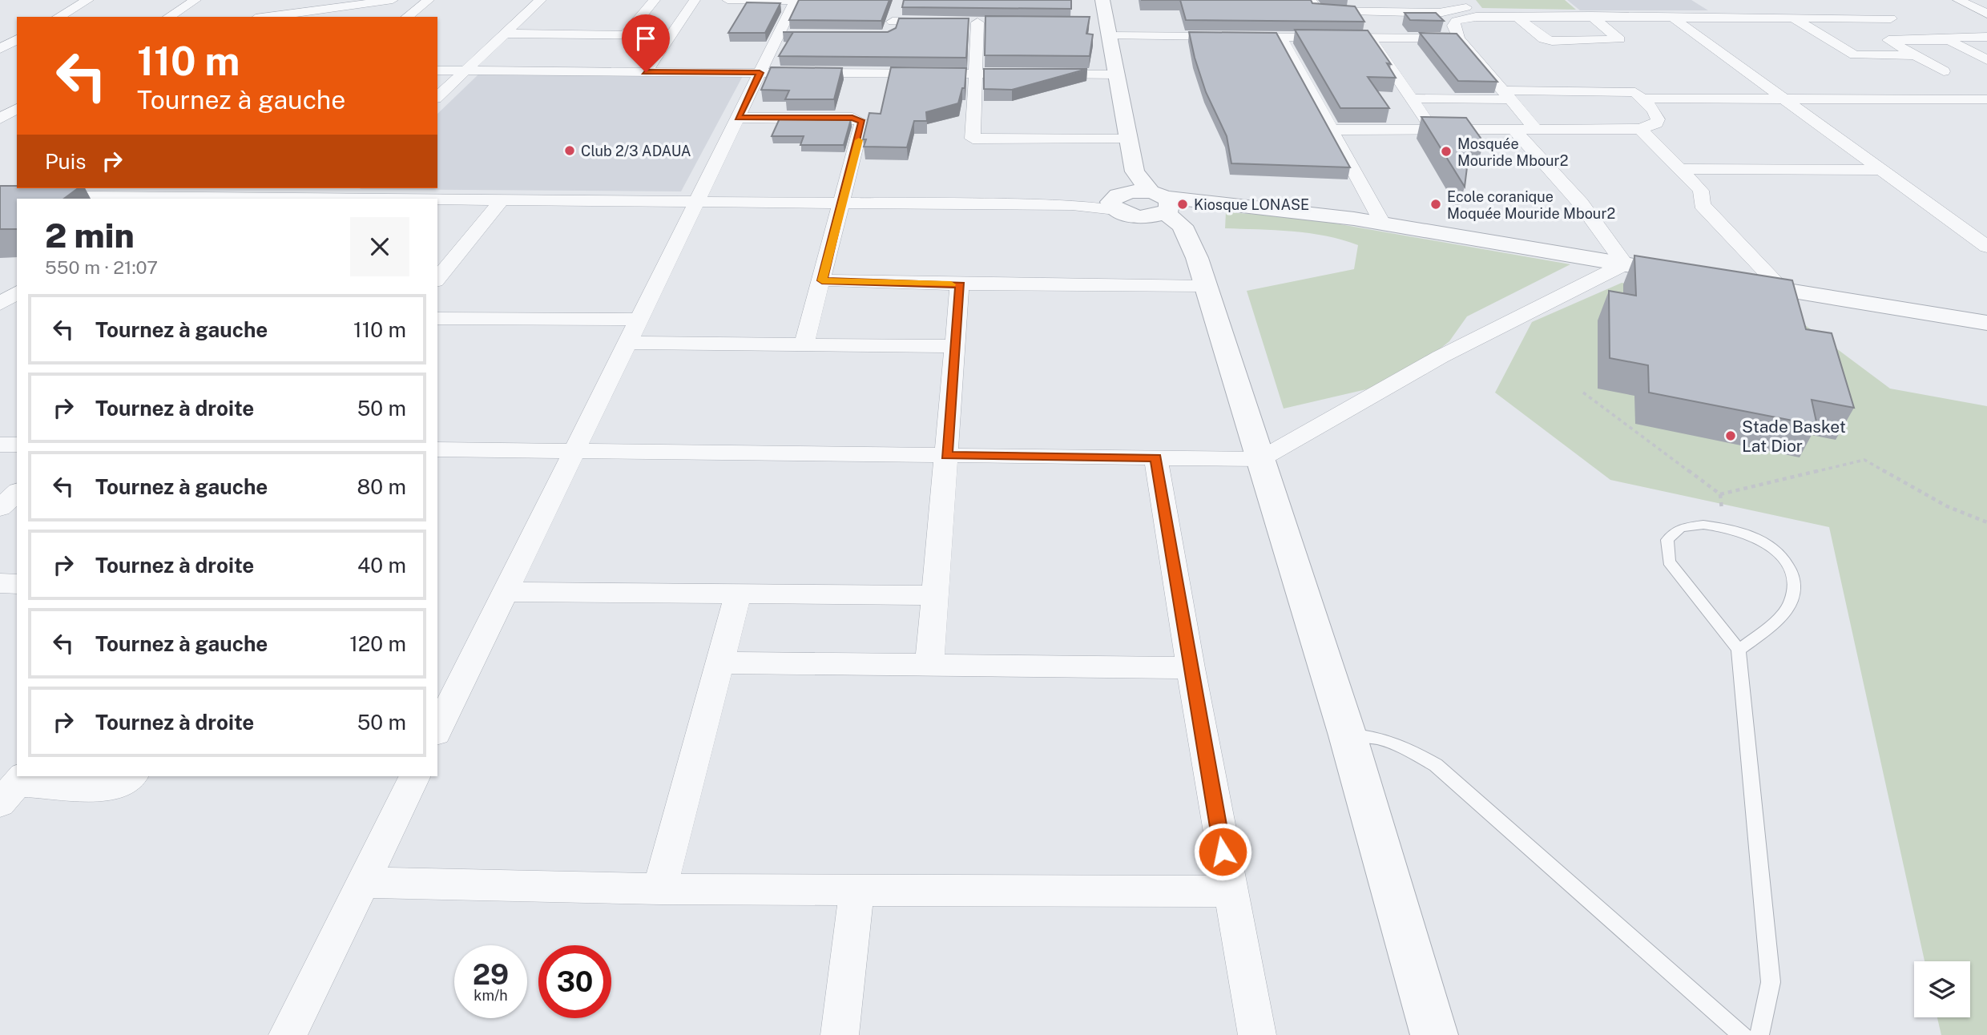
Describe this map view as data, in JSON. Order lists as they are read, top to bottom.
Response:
{
  "places": [
    "Club 2/3 ADAUA",
    "Mosquée Mouride Mbour2",
    "Kiosque LONASE",
    "Ecole coranique Moquée Mouride Mbour2",
    "Stade Basket Lat Dior"
  ],
  "page": {
    "turn": ["110 m", "Tournez à gauche"],
    "then": "Puis",
    "heading": ["2 min", "550 m · 21:07"],
    "list": [
      {
        "name": "Tournez à gauche",
        "value": "110 m"
      },
      {
        "name": "Tournez à droite",
        "value": "50 m"
      },
      {
        "name": "Tournez à gauche",
        "value": "80 m"
      },
      {
        "name": "Tournez à droite",
        "value": "40 m"
      },
      {
        "name": "Tournez à gauche",
        "value": "120 m"
      },
      {
        "name": "Tournez à droite",
        "value": "50 m"
      }
    ],
    "speed": "29 km/h",
    "limit": "30"
  }
}
